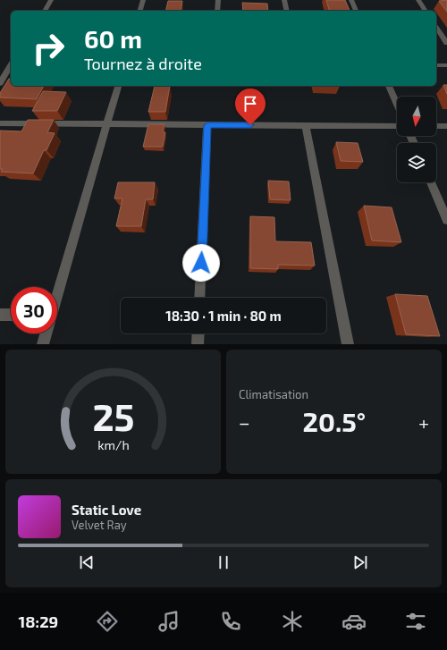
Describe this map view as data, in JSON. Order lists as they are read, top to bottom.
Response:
{
  "north": "bottom",
  "page": {
    "turn": ["60 m", "Tournez à droite"],
    "limit": "30",
    "trip": "18:30 · 1 min · 80 m",
    "tile": "Climatisation",
    "heat": ["−", "20.5°", "+"],
    "song": ["Static Love", "Velvet Ray"],
    "tabs": "18:29",
    "gauge": ["25", "km/h"]
  }
}
